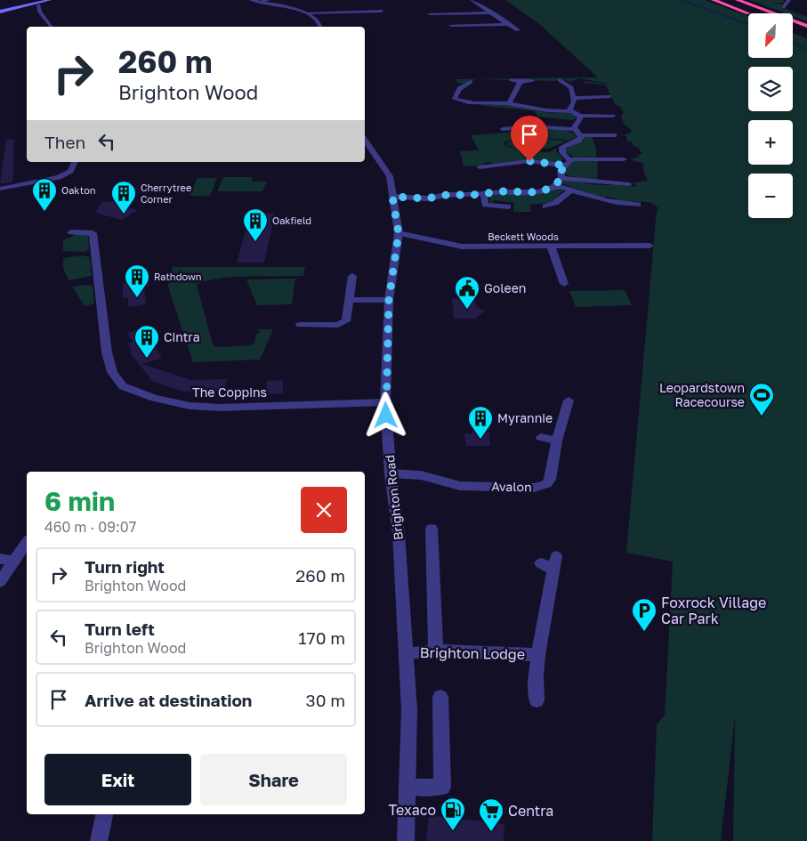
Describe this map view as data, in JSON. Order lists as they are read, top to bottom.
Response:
{
  "streets": {
    "street": [
      "Beckett Woods",
      "The Coppins",
      "Avalon",
      "Brighton Road",
      "Brighton Lodge"
    ]
  },
  "crossings": [
    ["Beckett Woods", "Brighton Road"],
    ["The Coppins", "Brighton Road"],
    ["Avalon", "Brighton Road"],
    ["Brighton Road", "Brighton Lodge"]
  ],
  "places": {
    "building": [
      "Oakton",
      "Cherrytree Corner",
      "Oakfield",
      "Rathdown",
      "Cintra",
      "Myrannie"
    ],
    "public building": ["Goleen"],
    "sports": ["Leopardstown Racecourse"],
    "parking": ["Foxrock Village Car Park"],
    "fuel station": ["Texaco"],
    "supermarket": ["Centra"]
  },
  "north": "bottom left",
  "page": {
    "map_buttons": ["+", "−"],
    "turn": ["260 m", "Brighton Wood"],
    "then": "Then",
    "heading": ["6 min", "460 m · 09:07"],
    "list": [
      {
        "name": "Turn right",
        "note": "Brighton Wood",
        "value": "260 m"
      },
      {
        "name": "Turn left",
        "note": "Brighton Wood",
        "value": "170 m"
      },
      {
        "name": "Arrive at destination",
        "value": "30 m"
      }
    ],
    "buttons": ["Exit", "Share"]
  }
}
